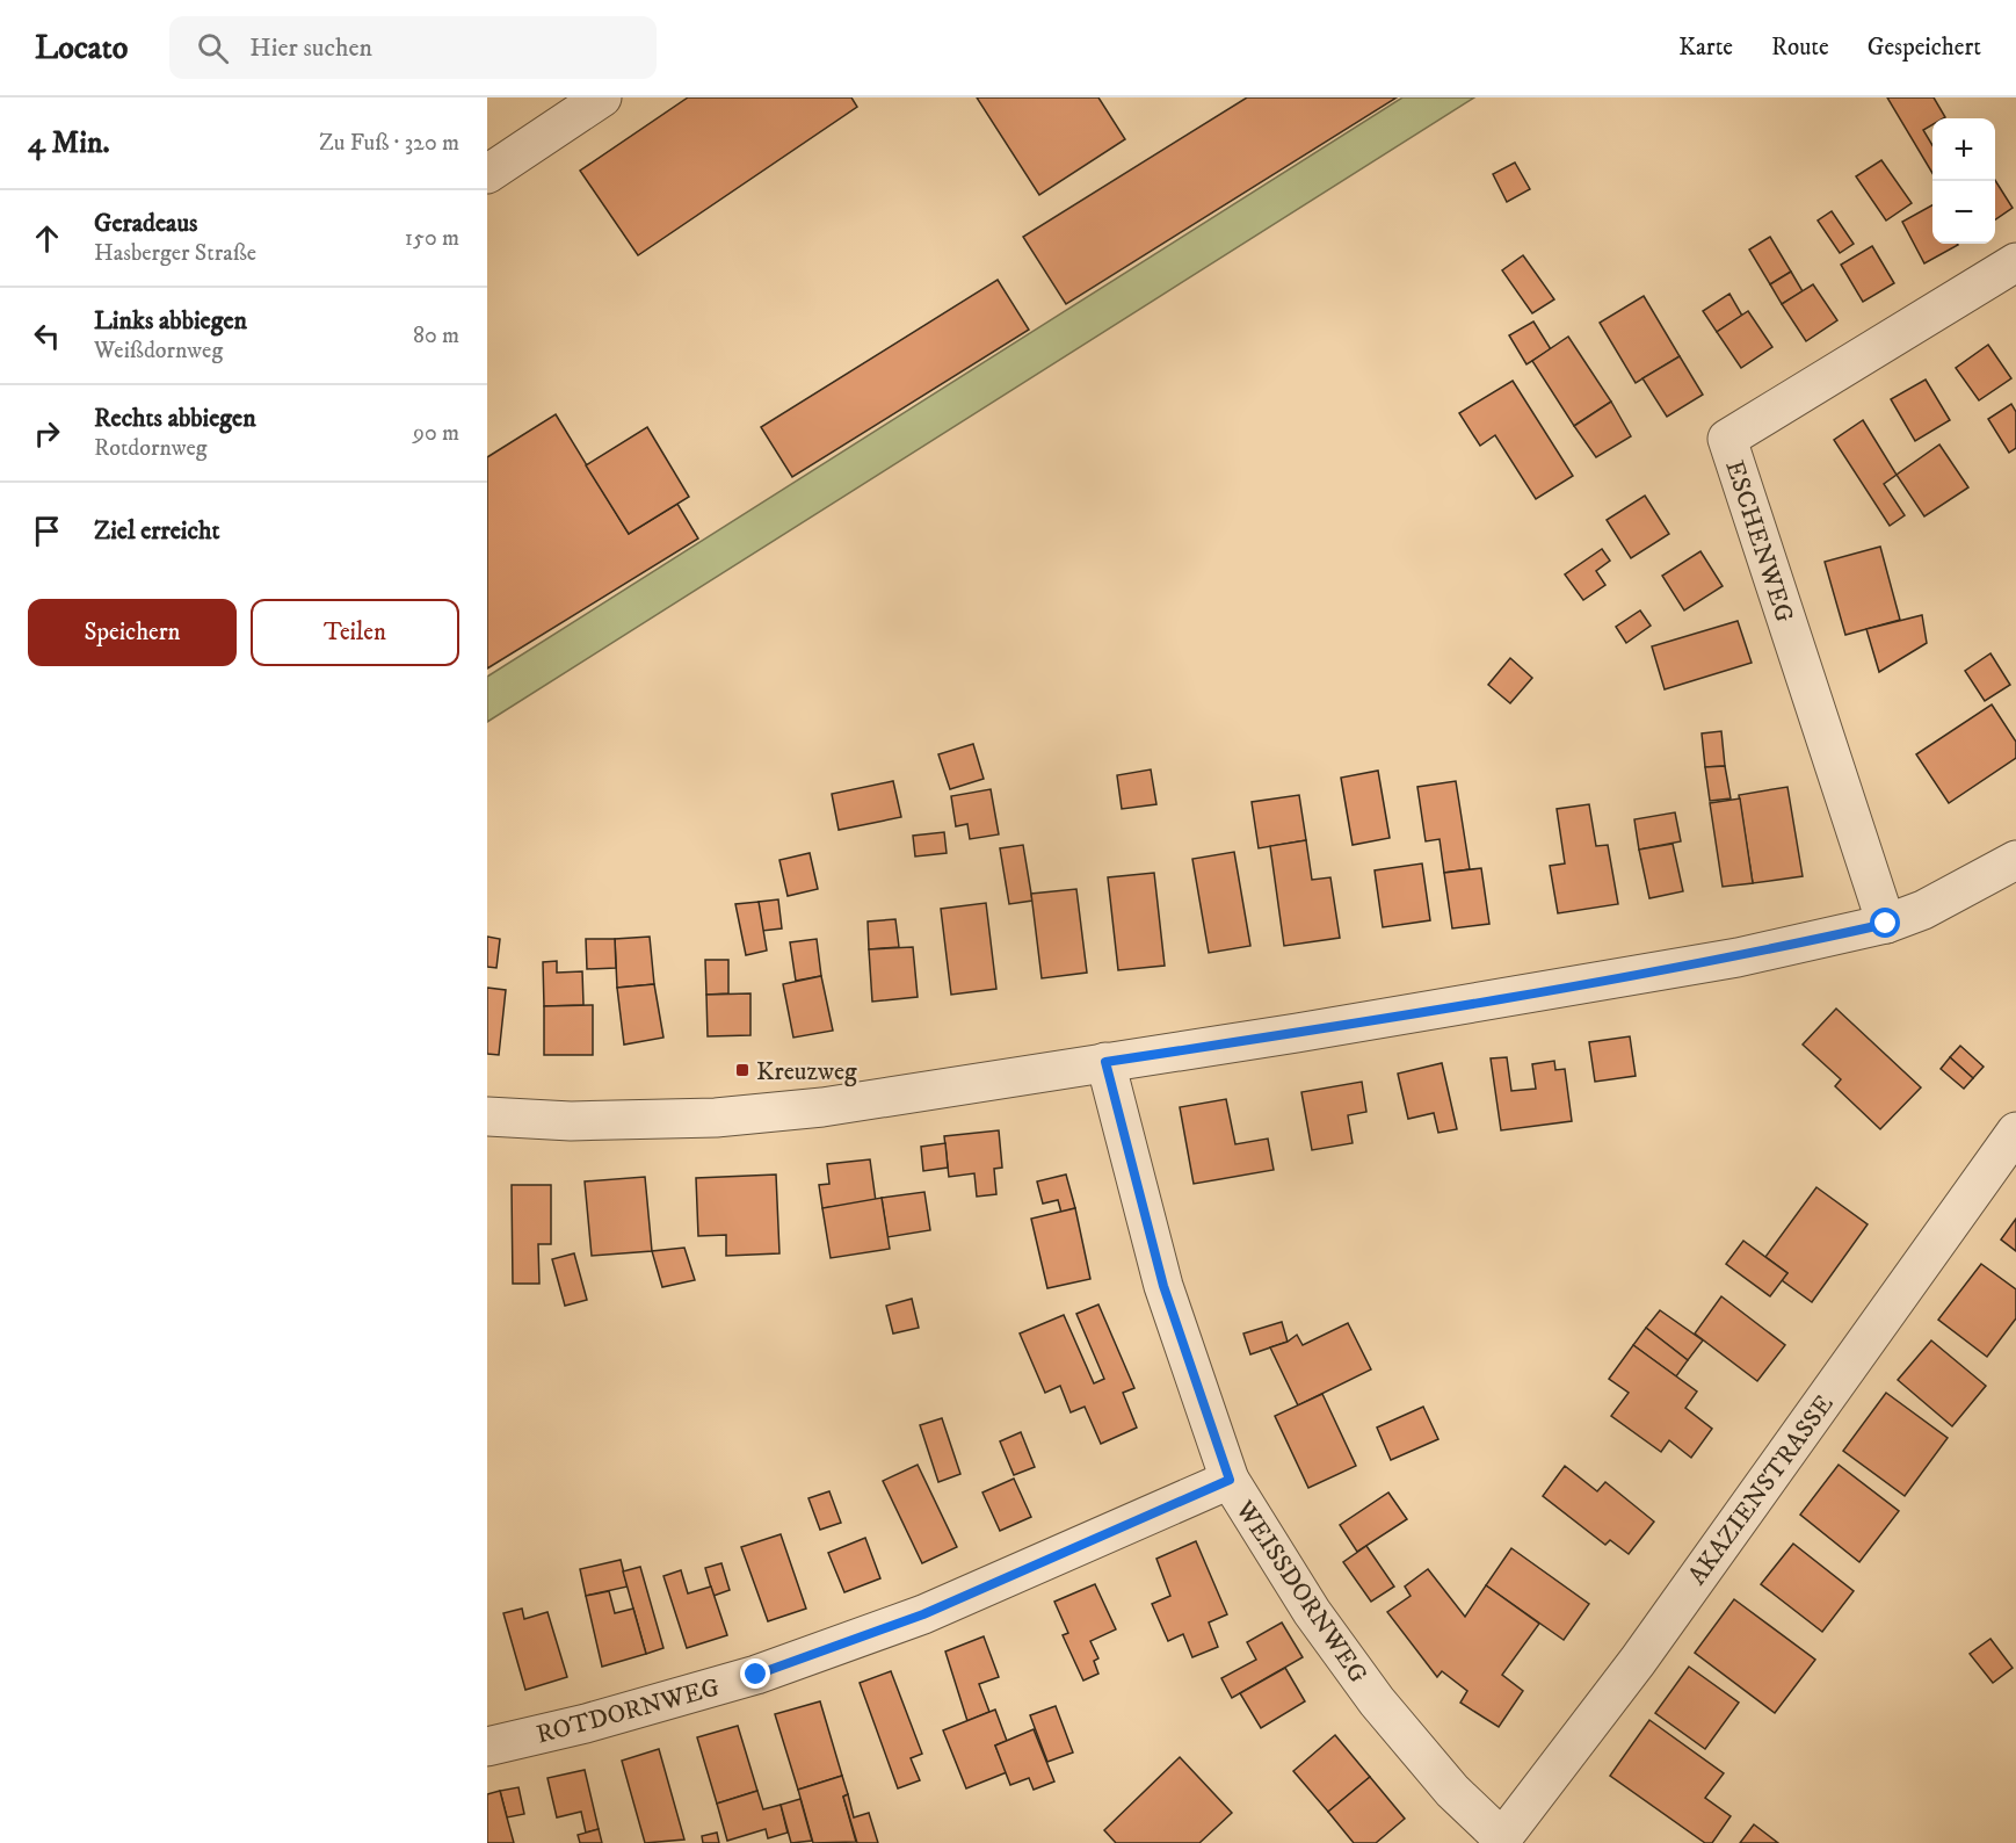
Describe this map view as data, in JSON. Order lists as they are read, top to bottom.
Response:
{
  "streets": {
    "street": [
      "ESCHENWEG",
      "AKAZIENSTRASSE",
      "WEISSDORNWEG",
      "ROTDORNWEG"
    ]
  },
  "crossings": [
    ["AKAZIENSTRASSE", "WEISSDORNWEG"],
    ["WEISSDORNWEG", "ROTDORNWEG"]
  ],
  "places": {
    "transit": ["Kreuzweg"]
  },
  "page": {
    "header": "Locato",
    "search": "Hier suchen",
    "nav": ["Karte", "Route", "Gespeichert"],
    "heading": ["4 Min.", "Zu Fuß · 320 m"],
    "map_buttons": ["+", "−"],
    "list": [
      ["Geradeaus", "Hasberger Straße", "150 m"],
      ["Links abbiegen", "Weißdornweg", "80 m"],
      ["Rechts abbiegen", "Rotdornweg", "90 m"],
      "Ziel erreicht"
    ],
    "buttons": ["Speichern", "Teilen"]
  }
}
